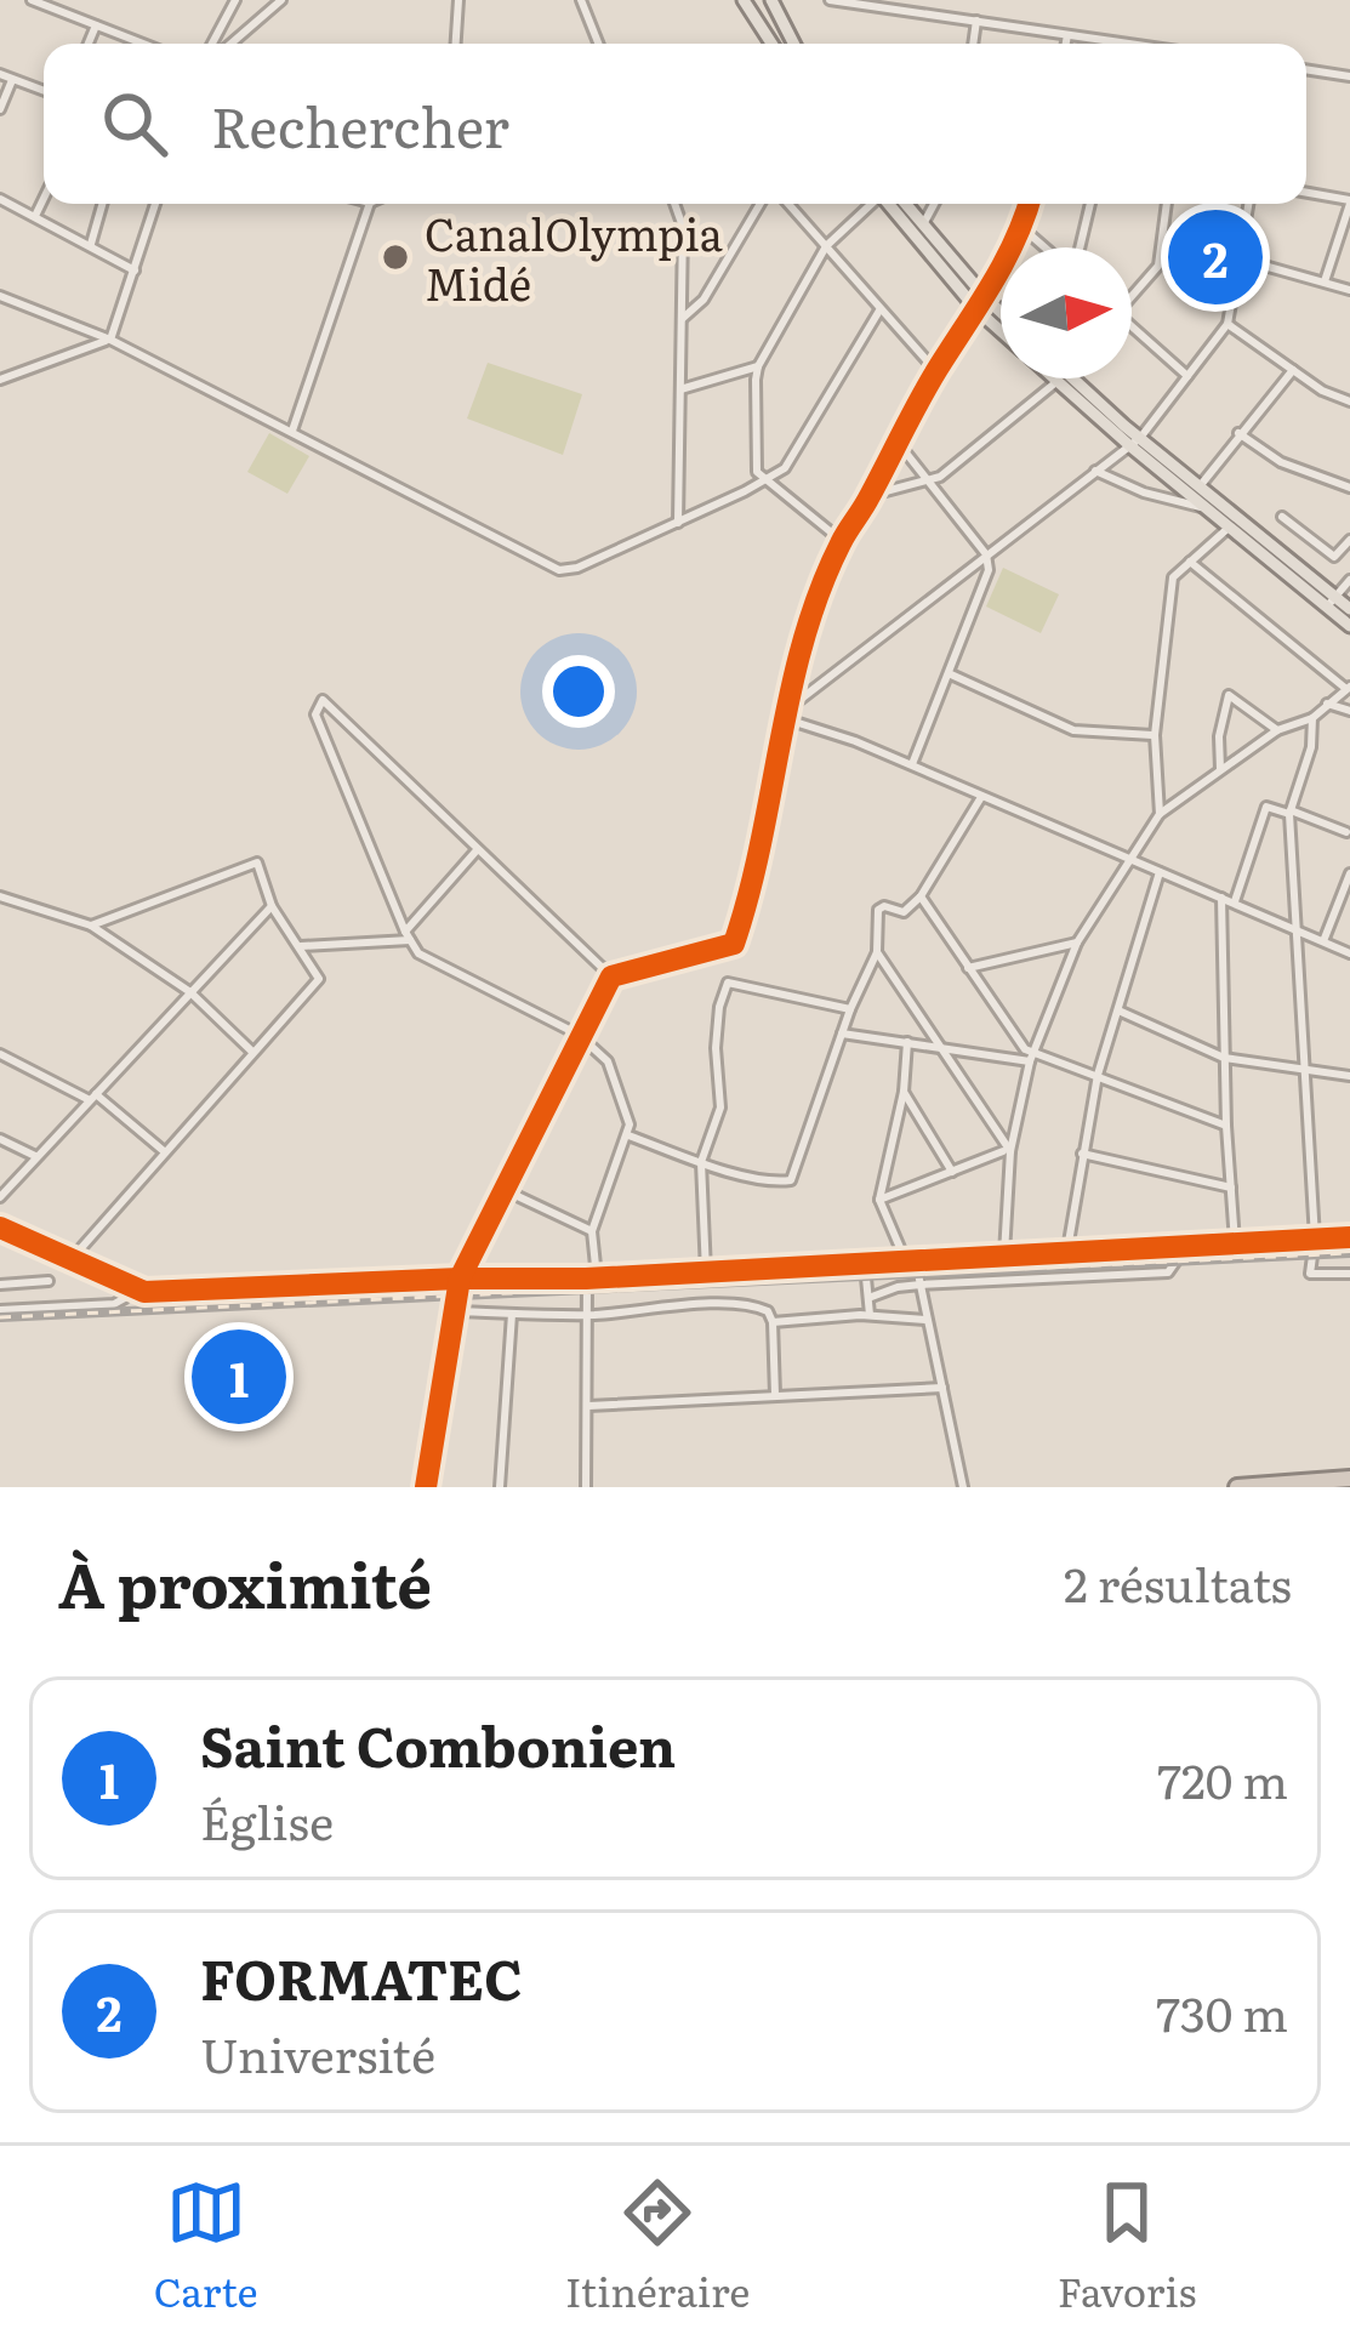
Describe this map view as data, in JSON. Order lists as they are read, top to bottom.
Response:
{
  "places": ["CanalOlympia Midé"],
  "north": "right",
  "page": {
    "search": "Rechercher",
    "pins": ["2", "1"],
    "heading": ["À proximité", "2 résultats"],
    "list": [
      {
        "mark": "1",
        "name": "Saint Combonien",
        "note": "Église",
        "value": "720 m"
      },
      {
        "mark": "2",
        "name": "FORMATEC",
        "note": "Université",
        "value": "730 m"
      }
    ],
    "nav": ["Carte", "Itinéraire", "Favoris"]
  }
}
